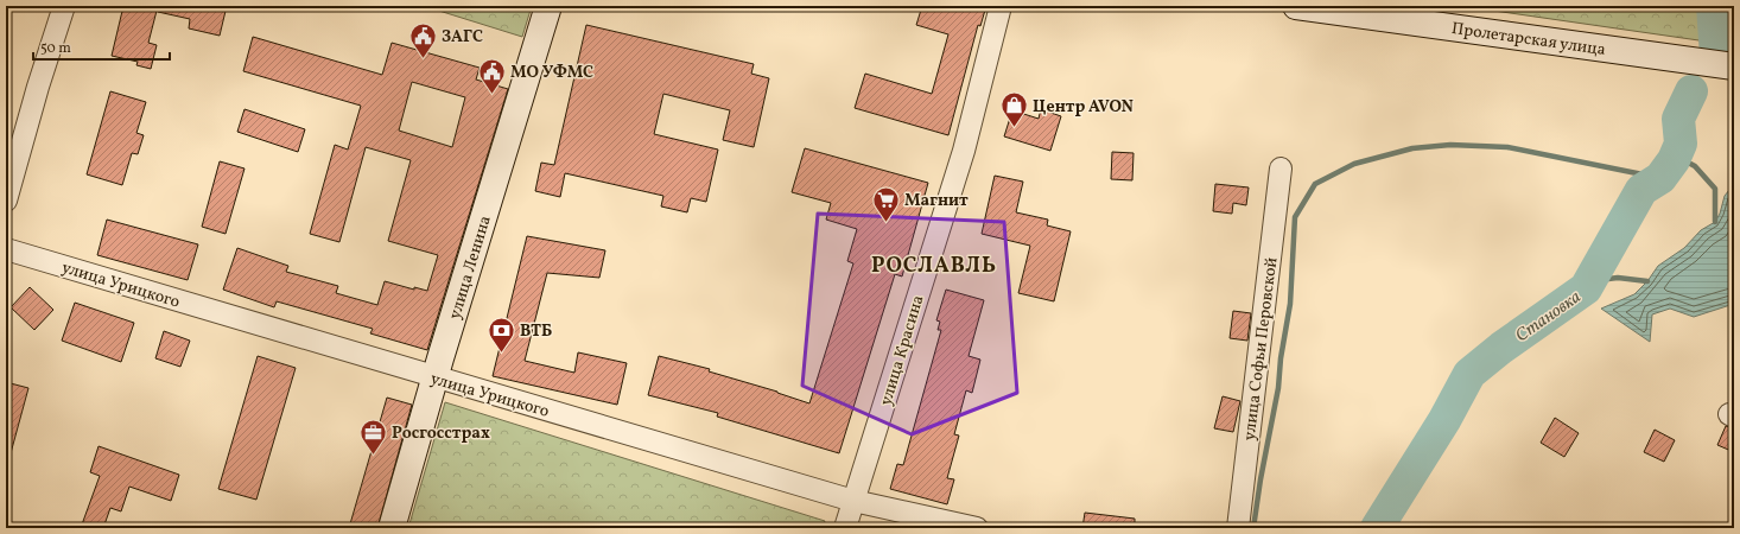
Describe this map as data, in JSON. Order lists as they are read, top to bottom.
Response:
{
  "streets": {
    "main road": ["Пролетарская улица", "улица Ленина"],
    "street": ["улица Урицкого", "улица Софьи Перовской", "улица Красина"]
  },
  "crossings": [
    ["улица Ленина", "улица Урицкого"],
    ["улица Урицкого", "улица Красина"]
  ],
  "districts": ["РОСЛАВЛЬ"],
  "water": ["Становка"],
  "places": {
    "public building": ["ЗАГС", "МО УФМС"],
    "shop": ["Центр AVON"],
    "supermarket": ["Магнит"],
    "bank": ["ВТБ"],
    "office": ["Росгосстрах"]
  },
  "scale_bar": "50 m"
}
